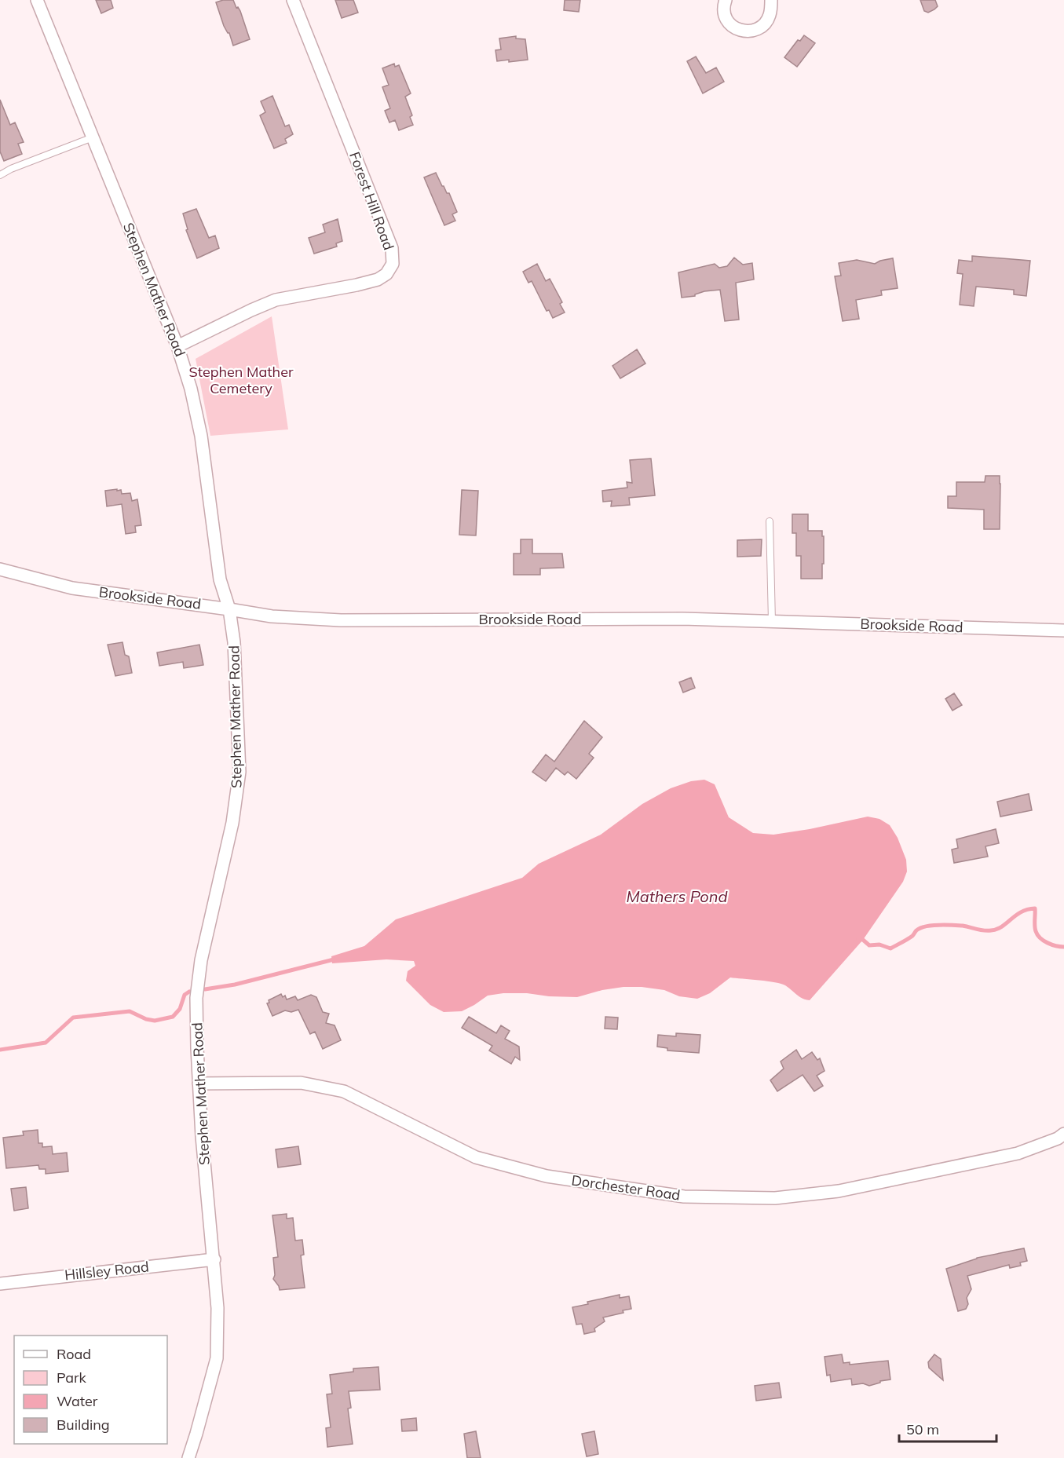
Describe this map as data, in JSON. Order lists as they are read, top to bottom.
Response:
{
  "streets": {
    "street": [
      "Forest Hill Road",
      "Stephen Mather Road",
      "Brookside Road",
      "Dorchester Road",
      "Hillsley Road"
    ]
  },
  "crossings": [
    ["Forest Hill Road", "Stephen Mather Road"],
    ["Stephen Mather Road", "Brookside Road"],
    ["Stephen Mather Road", "Dorchester Road"],
    ["Stephen Mather Road", "Hillsley Road"]
  ],
  "water": ["Mathers Pond"],
  "parks": ["Stephen Mather Cemetery"],
  "legend": [
    "Road",
    "Park",
    "Water",
    "Building"
  ],
  "scale_bar": "50 m"
}
